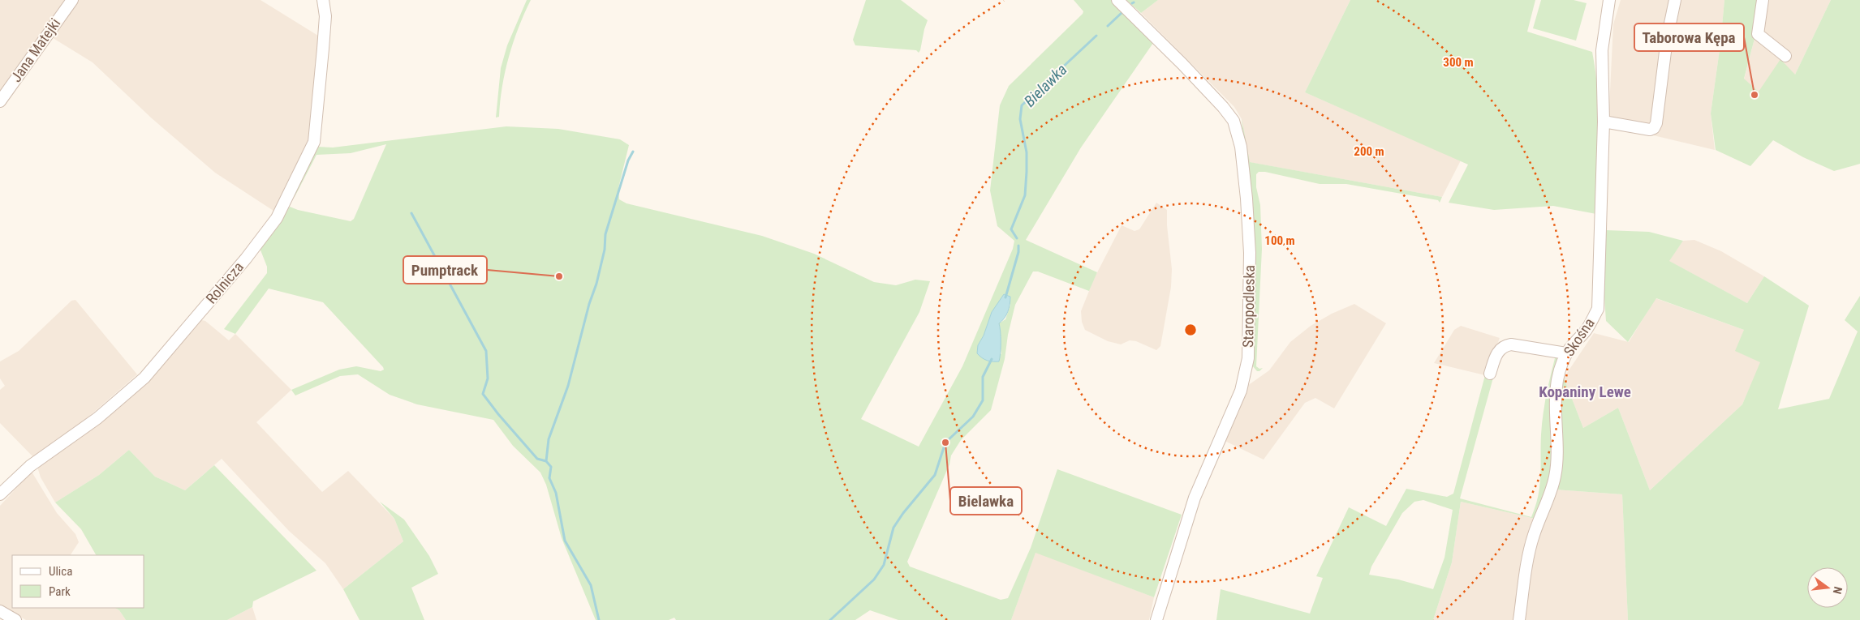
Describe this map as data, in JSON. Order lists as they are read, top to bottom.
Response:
{
  "streets": {
    "street": [
      "Jana Matejki",
      "Rolnicza",
      "Staropodleska",
      "Skośna"
    ]
  },
  "districts": ["Kopaniny Lewe"],
  "water": ["Bielawka"],
  "places": ["Taborowa Kępa", "Pumptrack", "Bielawka"],
  "legend": ["Ulica", "Park"],
  "north": "right",
  "rings": ["300 m", "200 m", "100 m"]
}
